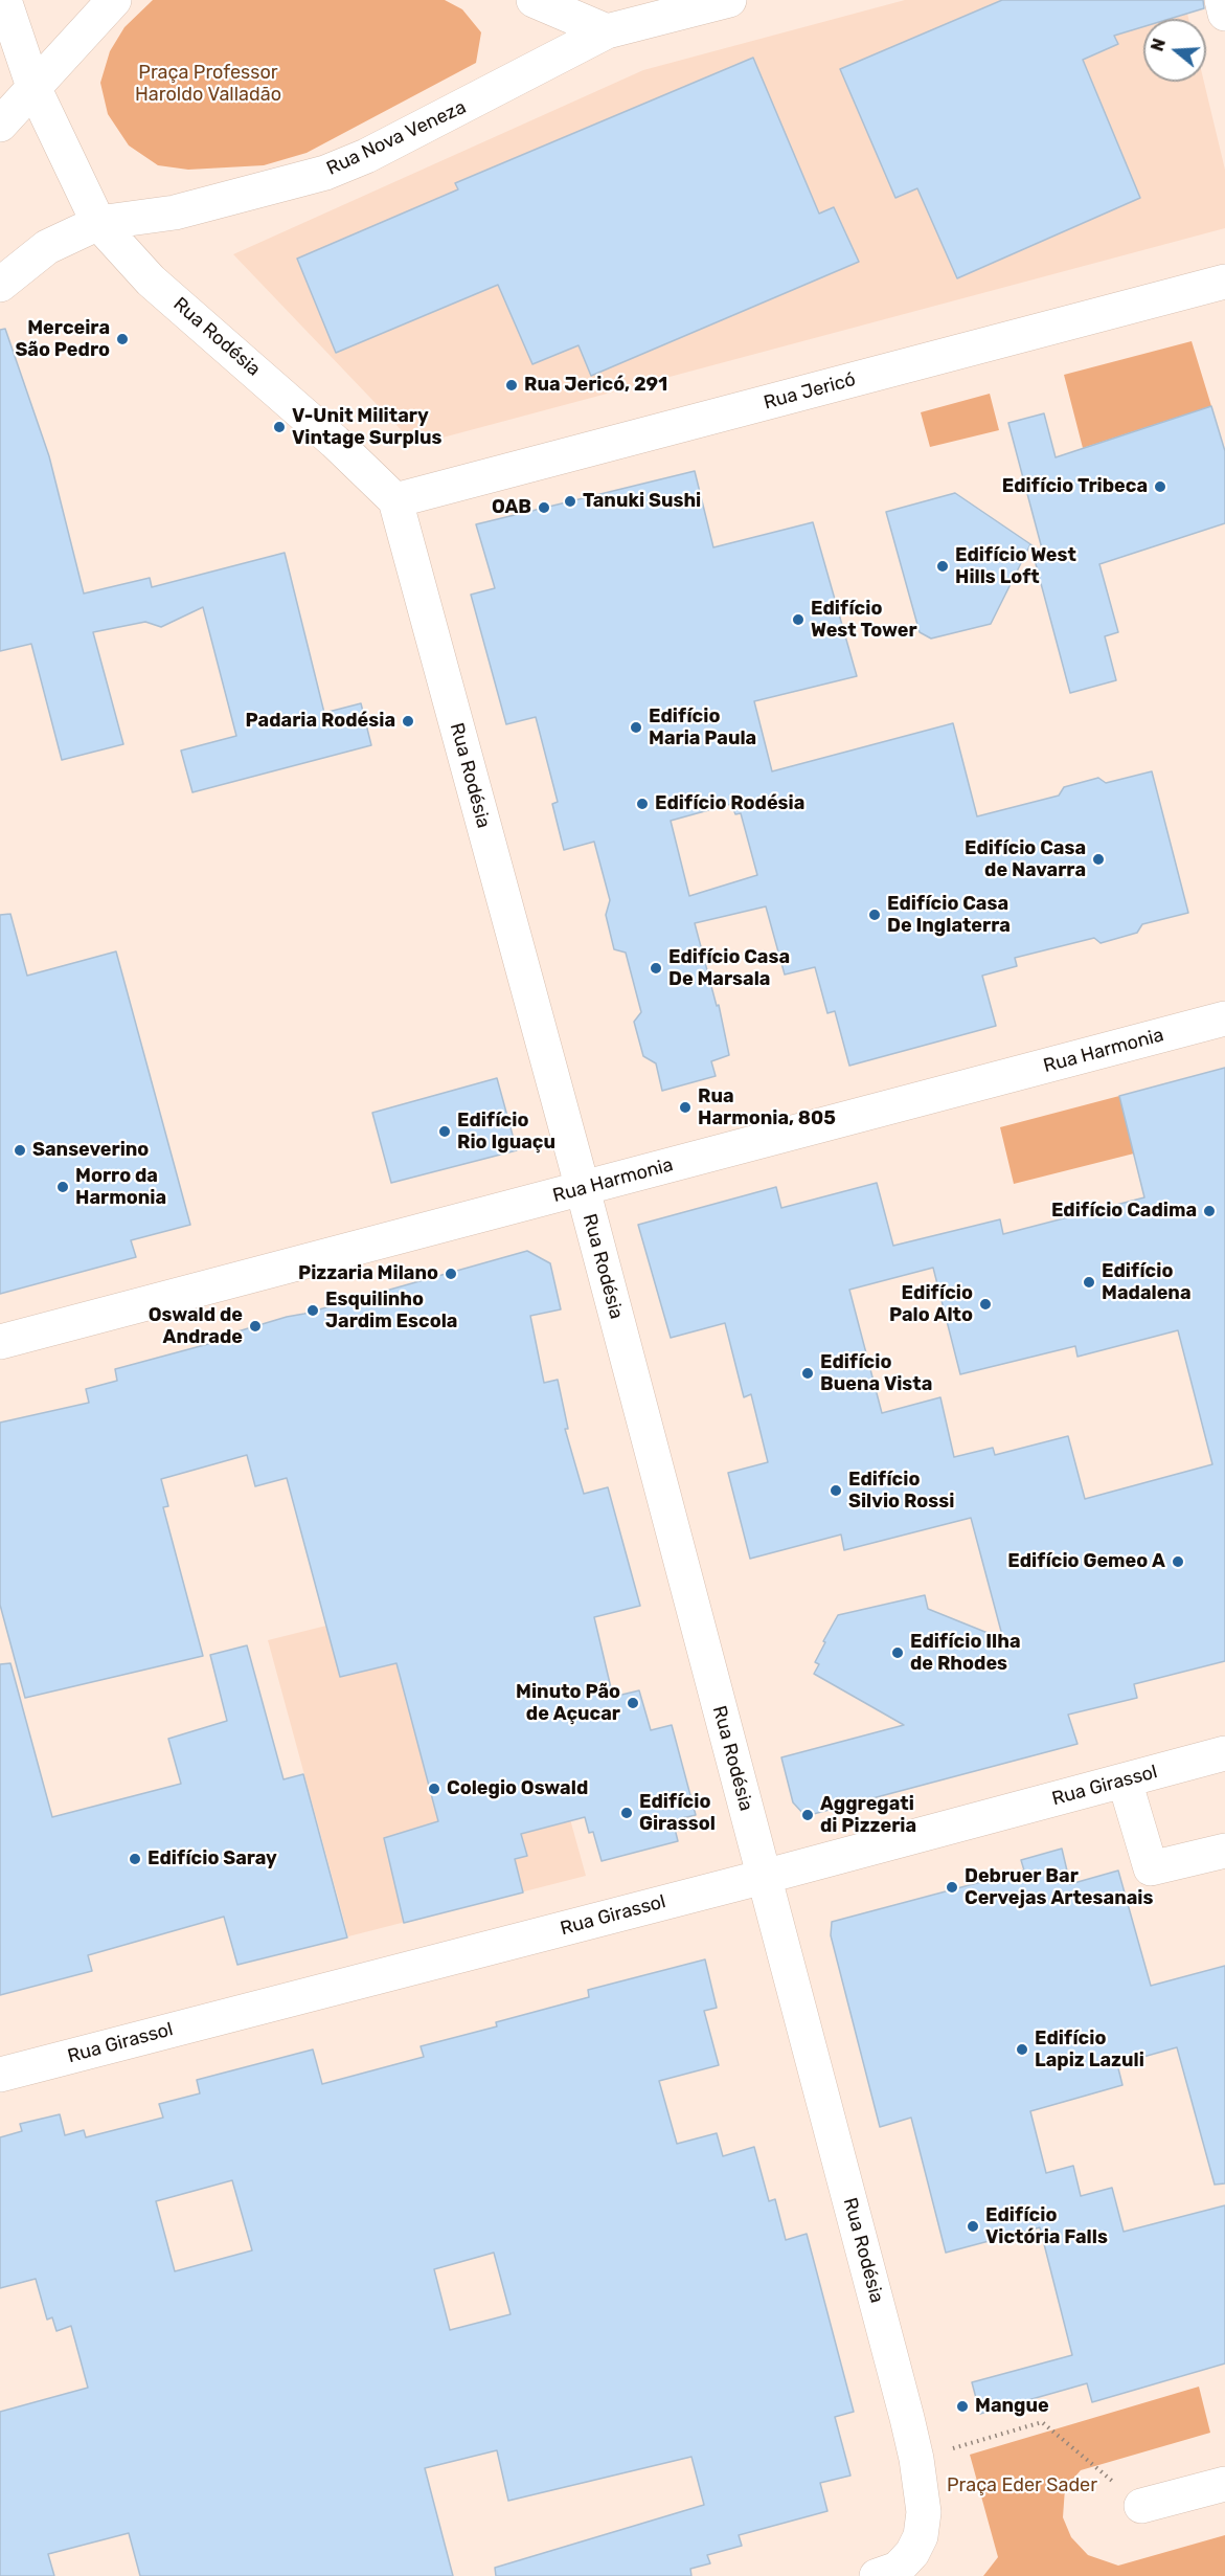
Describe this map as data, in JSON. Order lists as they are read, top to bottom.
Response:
{
  "streets": {
    "street": [
      "Rua Nova Veneza",
      "Rua Rodésia",
      "Rua Jericó",
      "Rua Harmonia",
      "Rua Girassol"
    ]
  },
  "crossings": [
    ["Rua Nova Veneza", "Rua Rodésia"],
    ["Rua Rodésia", "Rua Jericó"],
    ["Rua Rodésia", "Rua Harmonia"],
    ["Rua Rodésia", "Rua Girassol"]
  ],
  "parks": ["Praça Professor Haroldo Valladão", "Praça Eder Sader"],
  "places": [
    "Merceira São Pedro",
    "Rua Jericó, 291",
    "V-Unit Military Vintage Surplus",
    "Edifício Tribeca",
    "Tanuki Sushi",
    "OAB",
    "Edifício West Hills Loft",
    "Edifício West Tower",
    "Padaria Rodésia",
    "Edifício Maria Paula",
    "Edifício Rodésia",
    "Edifício Casa de Navarra",
    "Edifício Casa De Inglaterra",
    "Edifício Casa De Marsala",
    "Rua Harmonia, 805",
    "Edifício Rio Iguaçu",
    "Sanseverino",
    "Morro da Harmonia",
    "Edifício Cadima",
    "Pizzaria Milano",
    "Edifício Madalena",
    "Edifício Palo Alto",
    "Esquilinho Jardim Escola",
    "Oswald de Andrade",
    "Edifício Buena Vista",
    "Edifício Silvio Rossi",
    "Edifício Gemeo A",
    "Edifício Ilha de Rhodes",
    "Minuto Pão de Açucar",
    "Colegio Oswald",
    "Edifício Girassol",
    "Aggregati di Pizzeria",
    "Edifício Saray",
    "Debruer Bar Cervejas Artesanais",
    "Edifício Lapiz Lazuli",
    "Edifício Victória Falls",
    "Mangue"
  ],
  "north": "left"
}
